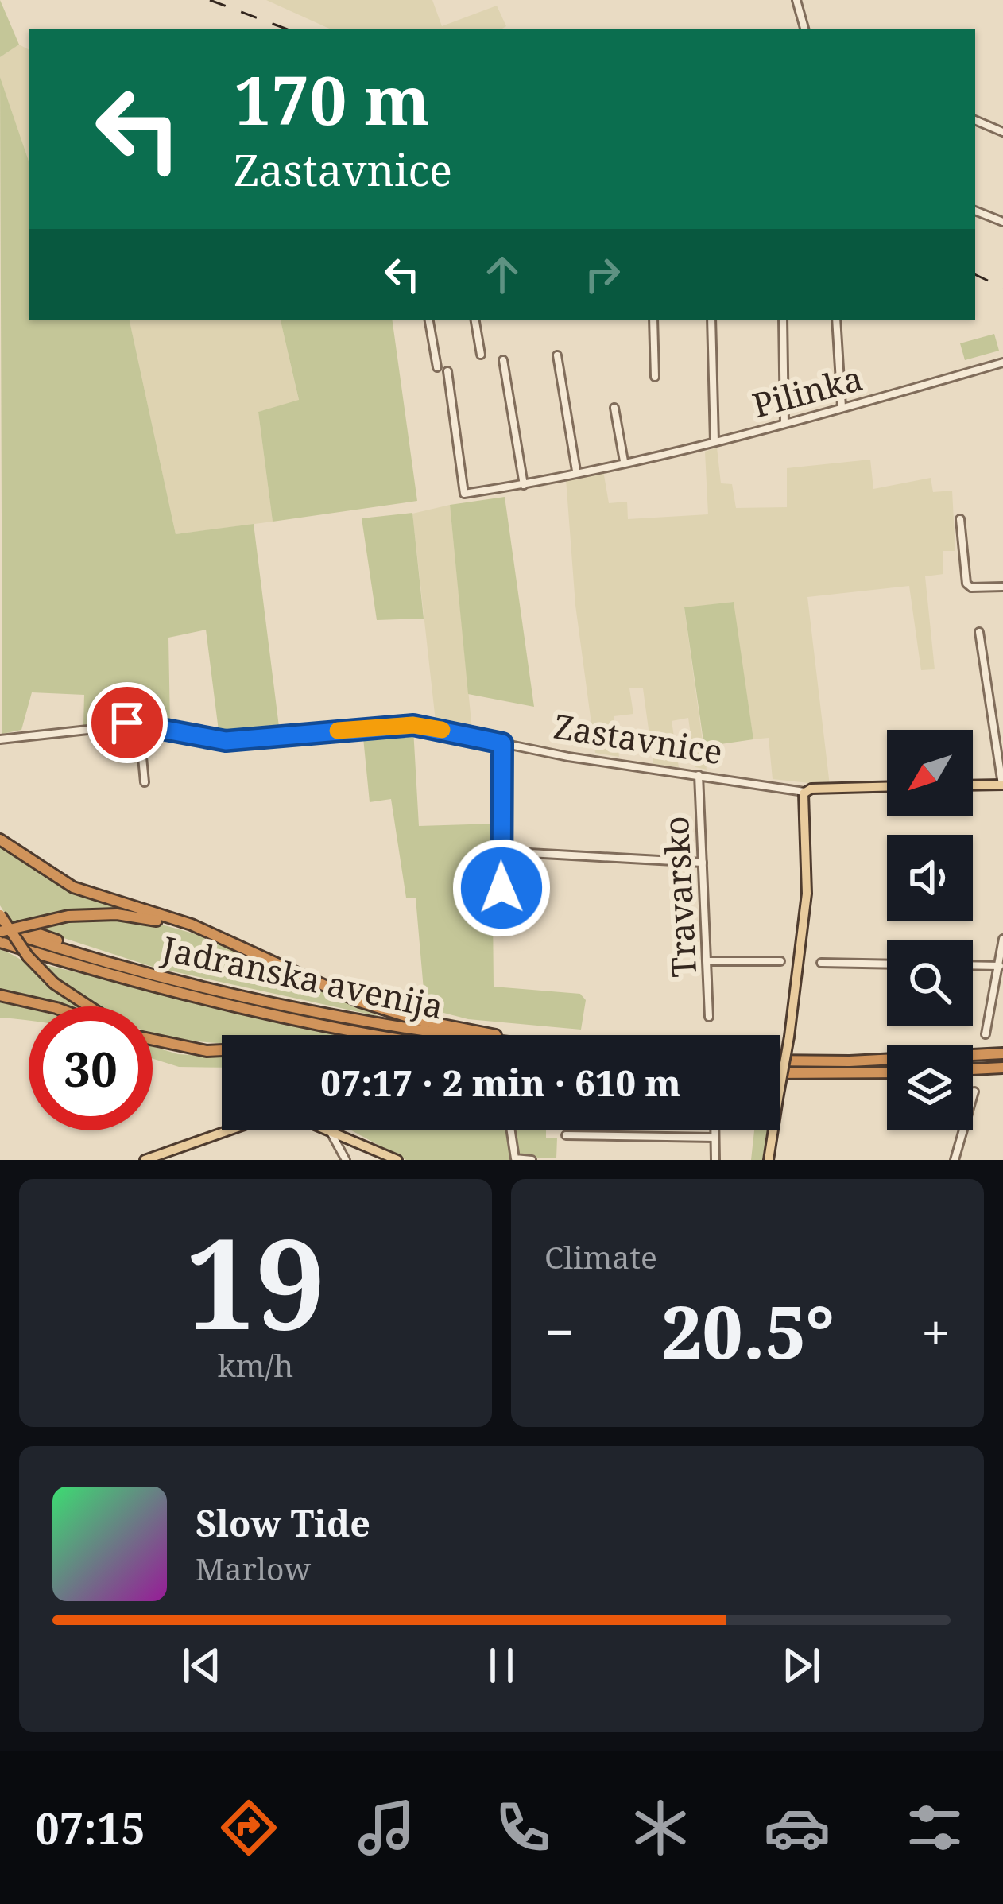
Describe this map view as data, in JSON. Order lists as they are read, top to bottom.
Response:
{
  "streets": {
    "highway": ["Jadranska avenija"],
    "main road": ["Zastavnice"],
    "street": ["Pilinka", "Travarsko"]
  },
  "crossings": [
    ["Zastavnice", "Travarsko"]
  ],
  "north": "bottom left",
  "page": {
    "turn": ["170 m", "Zastavnice"],
    "limit": "30",
    "trip": "07:17 · 2 min · 610 m",
    "tile": [
      ["19", "km/h"],
      "Climate"
    ],
    "heat": ["−", "20.5°", "+"],
    "song": ["Slow Tide", "Marlow"],
    "tabs": "07:15"
  }
}
